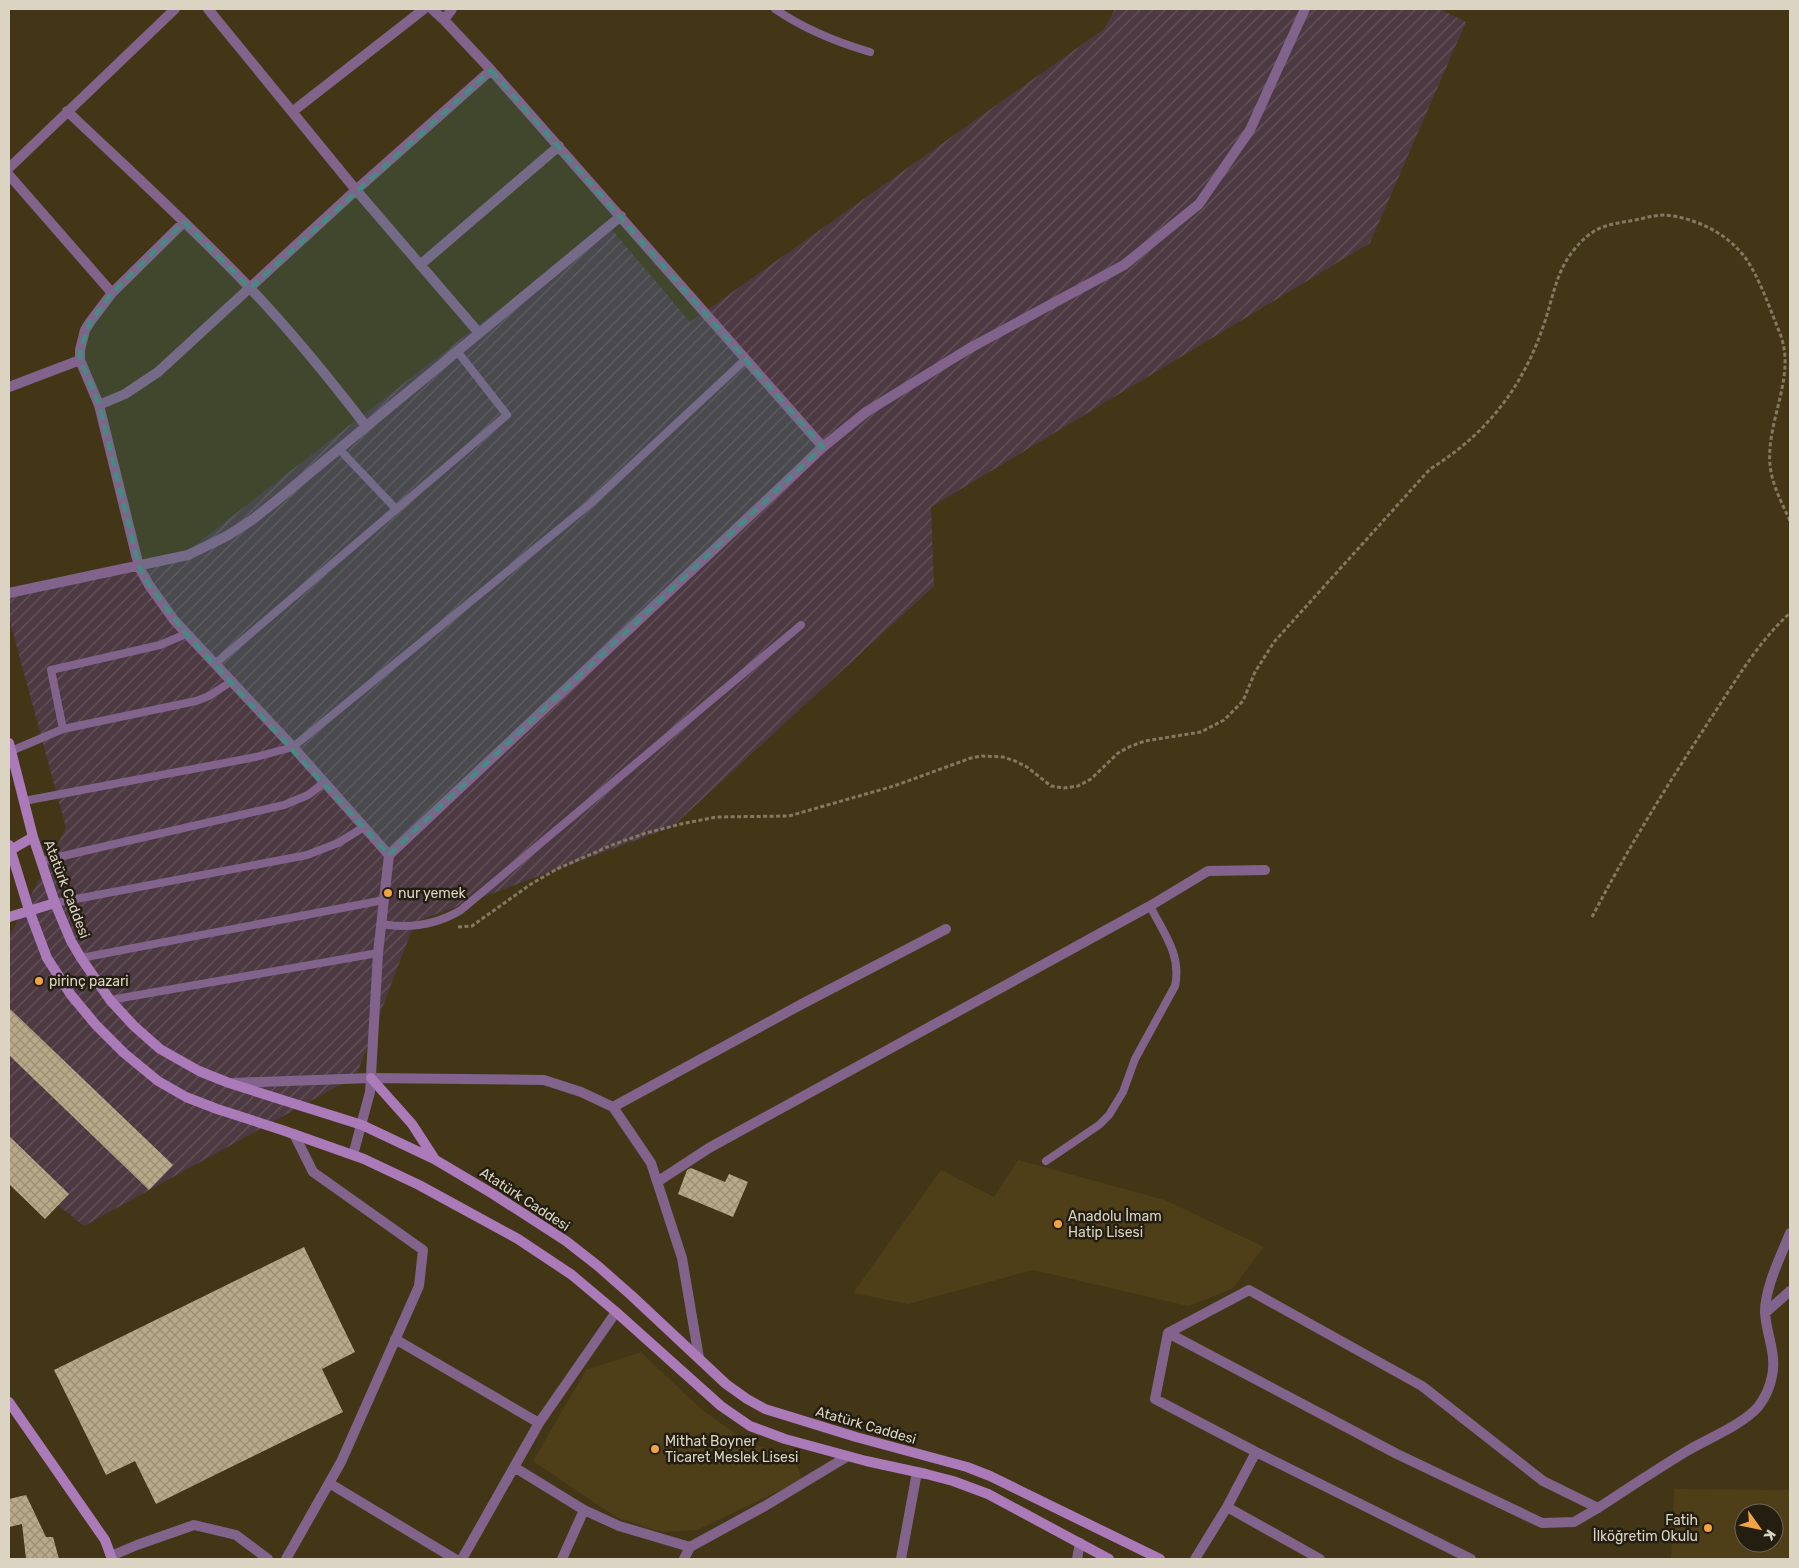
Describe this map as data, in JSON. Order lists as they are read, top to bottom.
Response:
{
  "streets": {
    "main road": ["Atatürk Caddesi"]
  },
  "places": [
    "nur yemek",
    "pirinç pazari",
    "Anadolu İmam Hatip Lisesi",
    "Mithat Boyner Ticaret Meslek Lisesi",
    "Fatih İlköğretim Okulu"
  ],
  "north": "bottom right"
}
